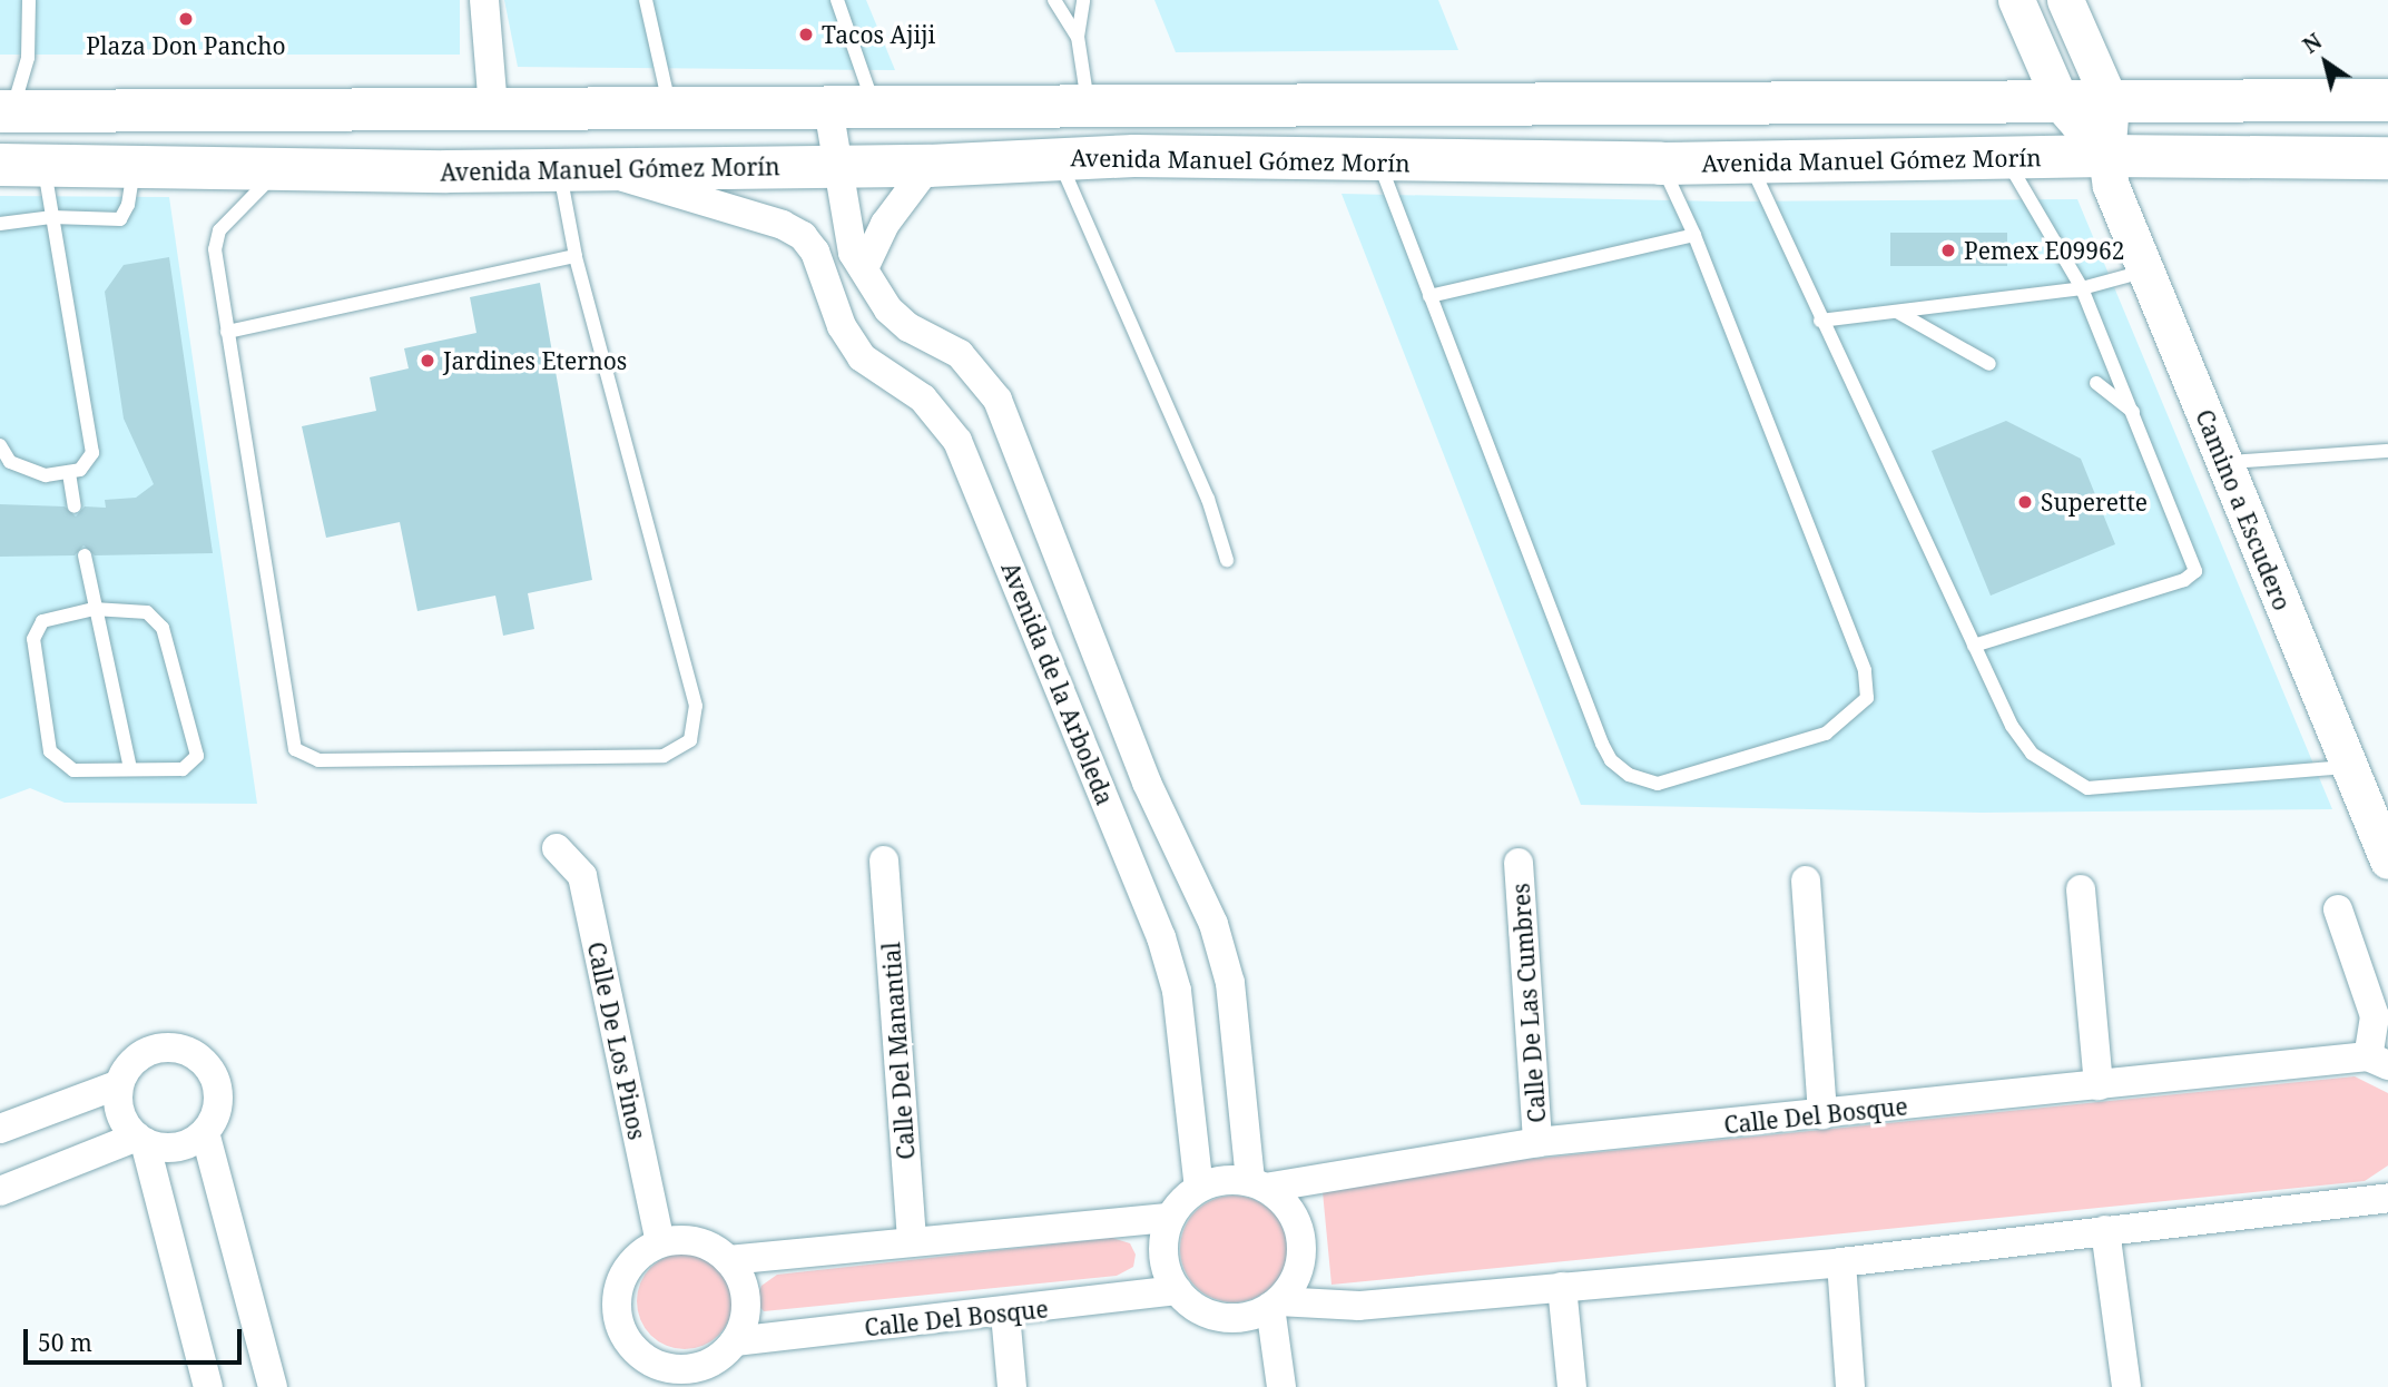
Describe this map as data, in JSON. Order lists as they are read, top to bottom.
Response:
{
  "streets": {
    "main road": ["Avenida Manuel Gómez Morín"],
    "street": [
      "Camino a Escudero",
      "Avenida de la Arboleda",
      "Calle De Las Cumbres",
      "Calle De Los Pinos",
      "Calle Del Manantial",
      "Calle Del Bosque"
    ]
  },
  "crossings": [
    ["Avenida Manuel Gómez Morín", "Camino a Escudero"],
    ["Avenida Manuel Gómez Morín", "Avenida de la Arboleda"],
    ["Avenida de la Arboleda", "Calle Del Bosque"],
    ["Calle De Las Cumbres", "Calle Del Bosque"],
    ["Calle De Los Pinos", "Calle Del Bosque"]
  ],
  "places": [
    "Plaza Don Pancho",
    "Tacos Ajiji",
    "Pemex E09962",
    "Jardines Eternos",
    "Superette"
  ],
  "scale_bar": "50 m",
  "north": "top left"
}
